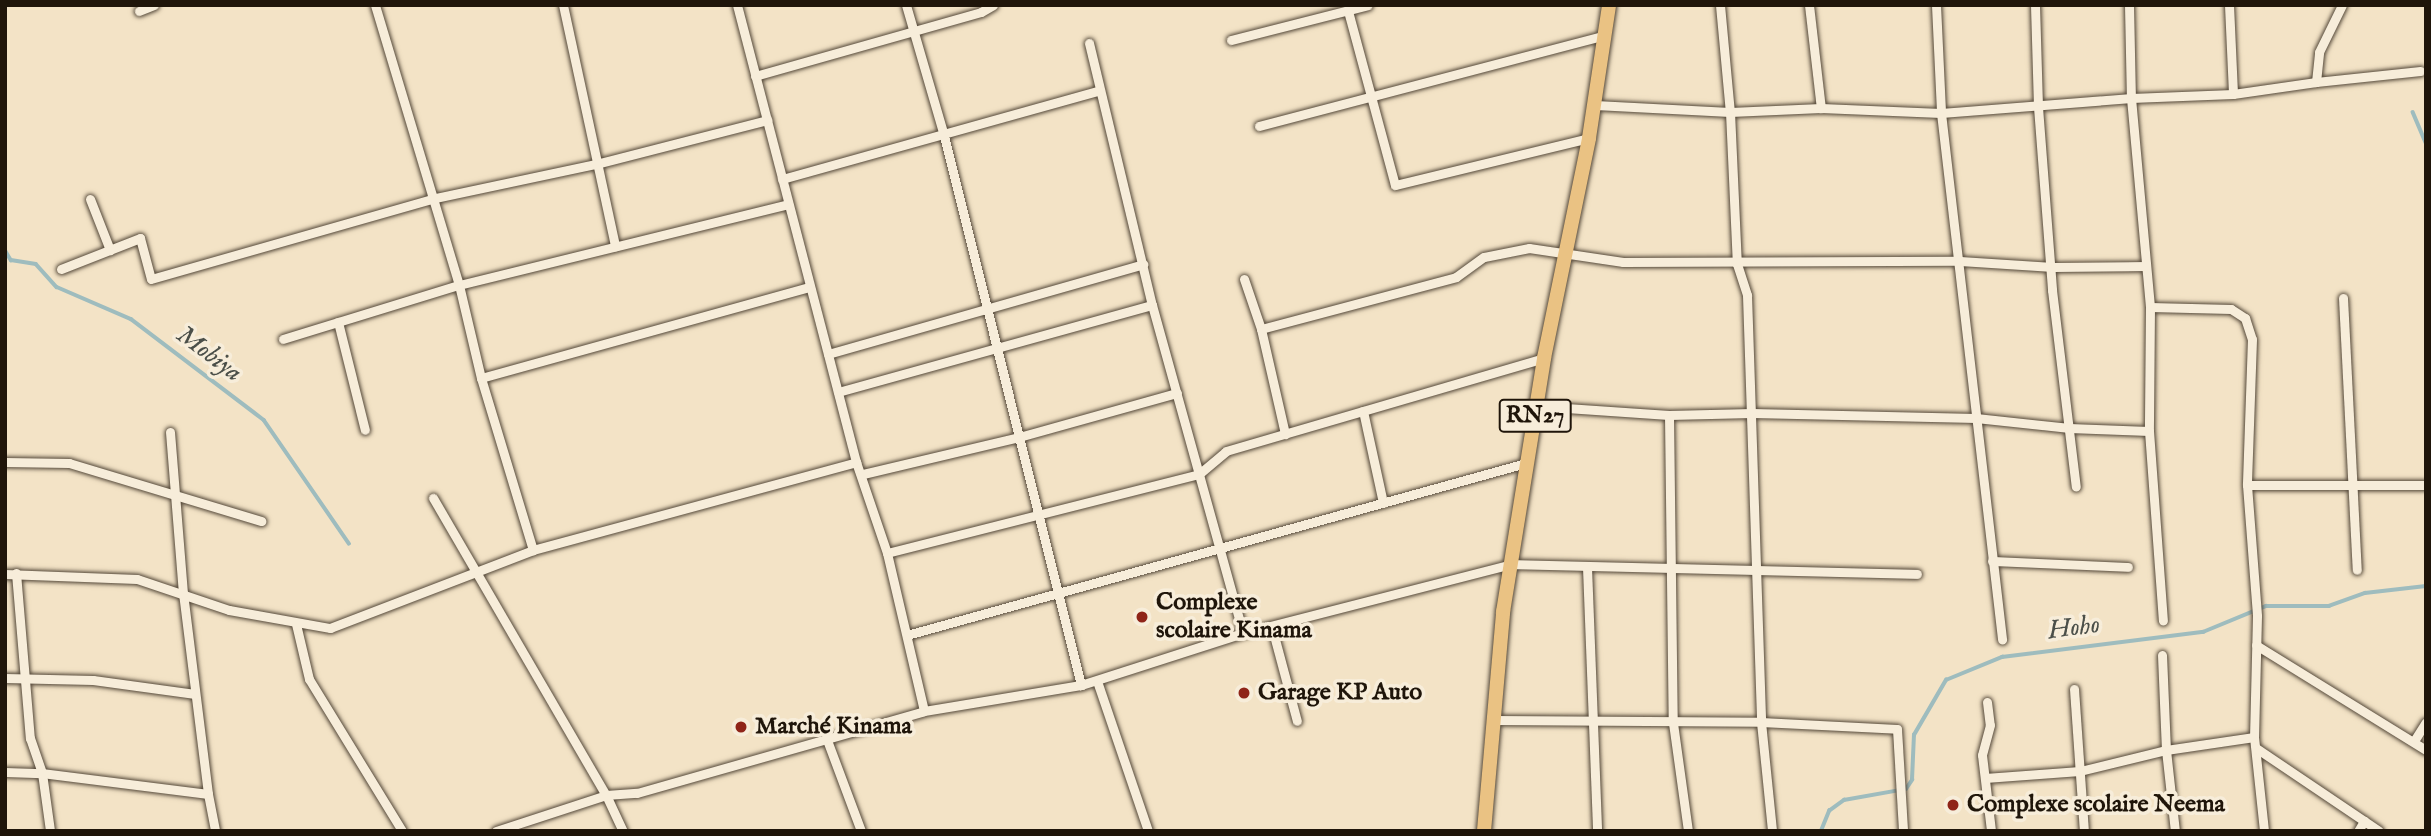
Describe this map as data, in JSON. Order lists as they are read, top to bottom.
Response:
{
  "streets": {
    "main road": ["RN27"]
  },
  "water": ["Mobiya", "Hoho"],
  "places": [
    "Complexe scolaire Kinama",
    "Garage KP Auto",
    "Marché Kinama",
    "Complexe scolaire Neema"
  ]
}
